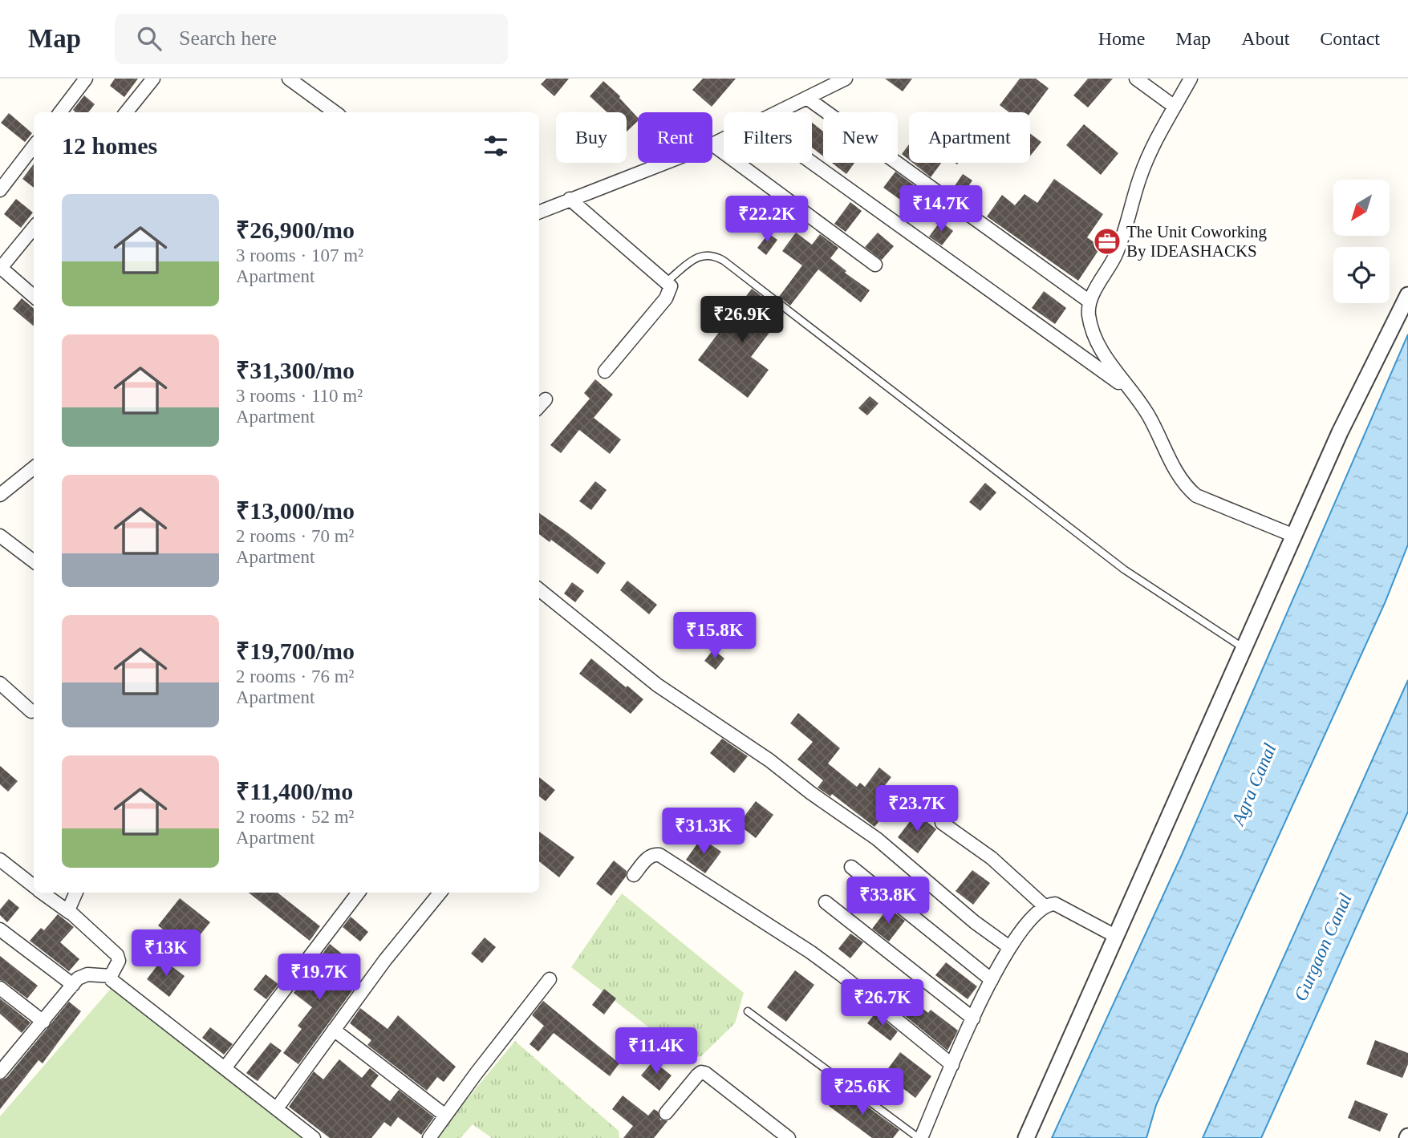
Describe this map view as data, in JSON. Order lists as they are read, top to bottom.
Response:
{
  "water": ["Agra Canal", "Gurgaon Canal"],
  "places": {
    "office": ["The Unit Coworking By IDEASHACKS"]
  },
  "north": "bottom left",
  "page": {
    "header": "Map",
    "search": "Search here",
    "nav": [
      "Home",
      "Map",
      "About",
      "Contact"
    ],
    "chip": [
      "Buy",
      "Rent",
      "Filters",
      "New",
      "Apartment"
    ],
    "heading": "12 homes",
    "list": [
      {
        "name": "₹26,900/mo",
        "note": "3 rooms · 107 m² · Apartment"
      },
      {
        "name": "₹31,300/mo",
        "note": "3 rooms · 110 m² · Apartment"
      },
      {
        "name": "₹13,000/mo",
        "note": "2 rooms · 70 m² · Apartment"
      },
      {
        "name": "₹19,700/mo",
        "note": "2 rooms · 76 m² · Apartment"
      },
      {
        "name": "₹11,400/mo",
        "note": "2 rooms · 52 m² · Apartment"
      }
    ],
    "price": [
      "₹14.7K",
      "₹22.2K",
      "₹26.9K",
      "₹15.8K",
      "₹23.7K",
      "₹31.3K",
      "₹33.8K",
      "₹13K",
      "₹19.7K",
      "₹26.7K",
      "₹11.4K",
      "₹25.6K"
    ]
  }
}
